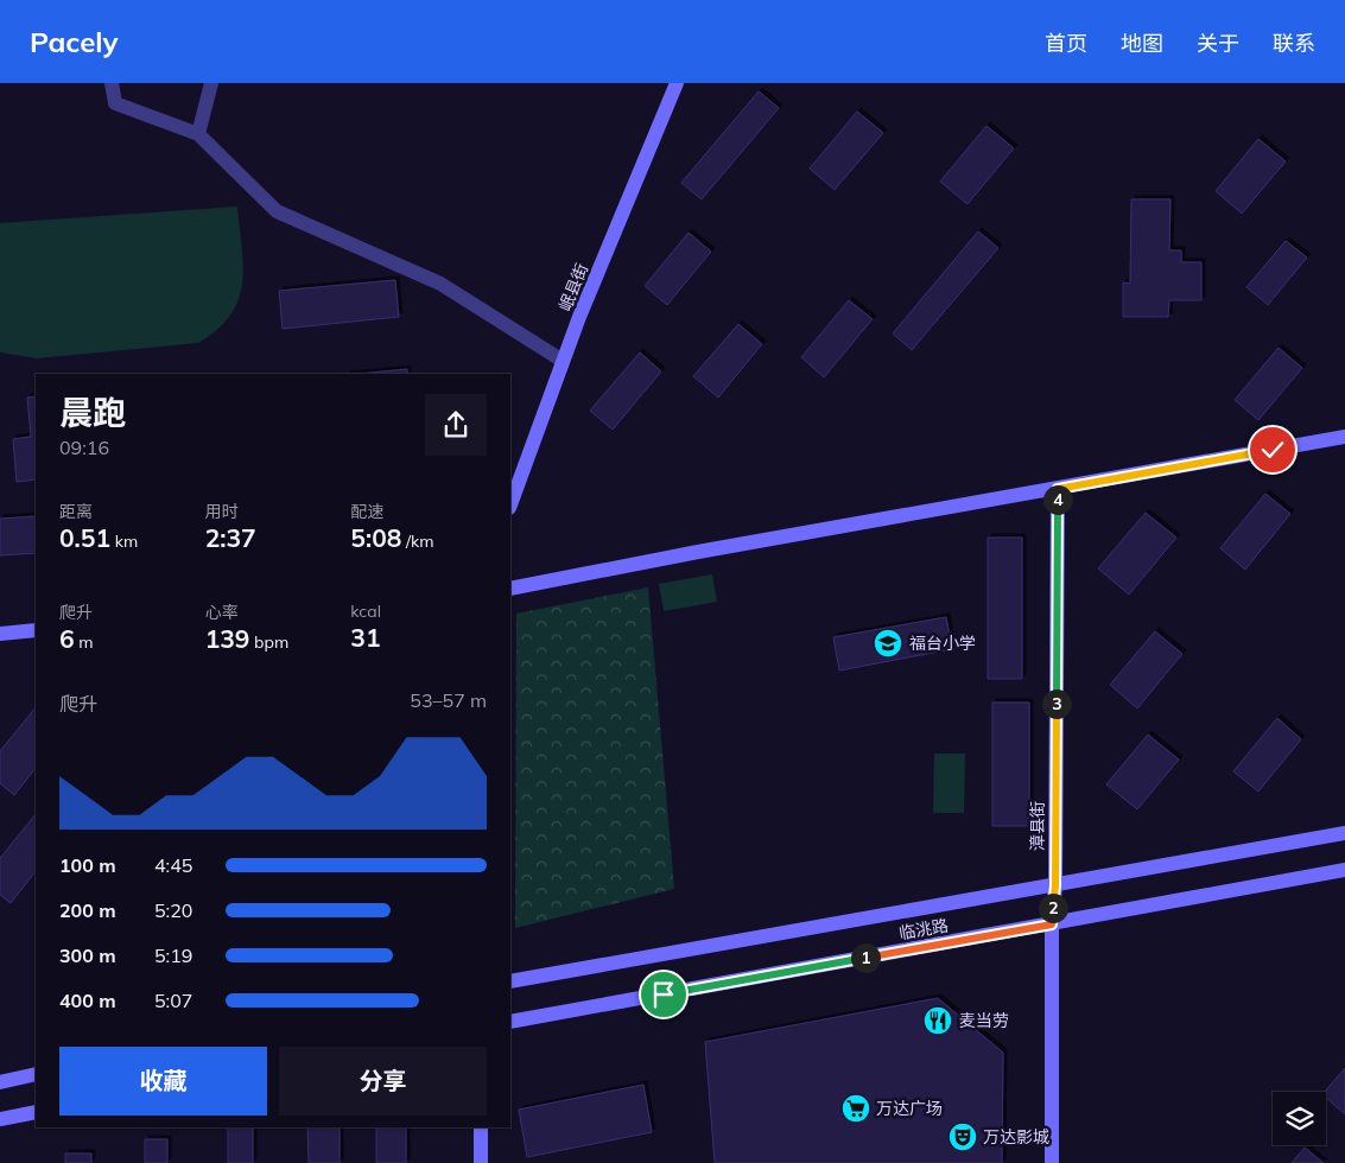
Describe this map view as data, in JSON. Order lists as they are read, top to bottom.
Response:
{
  "streets": {
    "street": ["岷县街", "漳县街", "临洮路"]
  },
  "crossings": [
    ["漳县街", "临洮路"]
  ],
  "places": {
    "school or university": ["福台小学"],
    "restaurant": ["麦当劳"],
    "supermarket": ["万达广场"],
    "theatre": ["万达影城"]
  },
  "page": {
    "header": "Pacely",
    "nav": [
      "首页",
      "地图",
      "关于",
      "联系"
    ],
    "heading": ["晨跑", "09:16"],
    "stats": [
      ["距离", "0.51 km"],
      ["用时", "2:37"],
      ["配速", "5:08 /km"],
      ["爬升", "6 m"],
      ["心率", "139 bpm"],
      ["kcal", "31"]
    ],
    "pins": [
      "4",
      "3",
      "2",
      "1"
    ],
    "chart": ["爬升", "53–57 m"],
    "list": [
      {
        "name": "100 m",
        "note": "4:45"
      },
      {
        "name": "200 m",
        "note": "5:20"
      },
      {
        "name": "300 m",
        "note": "5:19"
      },
      {
        "name": "400 m",
        "note": "5:07"
      }
    ],
    "buttons": ["收藏", "分享"]
  }
}
